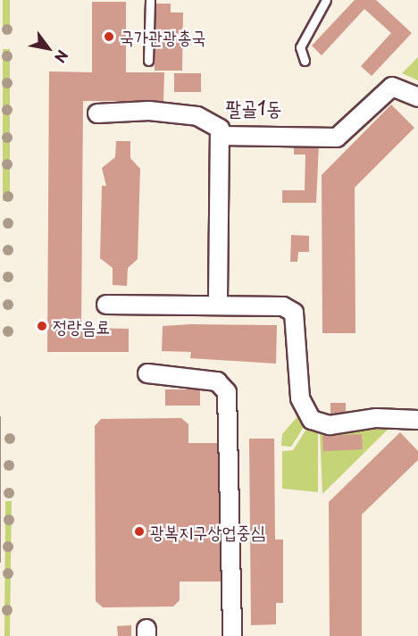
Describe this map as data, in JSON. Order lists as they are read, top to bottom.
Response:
{
  "districts": ["팔골1동"],
  "places": ["국가관광총국", "정랑음료", "광복지구상업중심"],
  "north": "bottom right"
}
